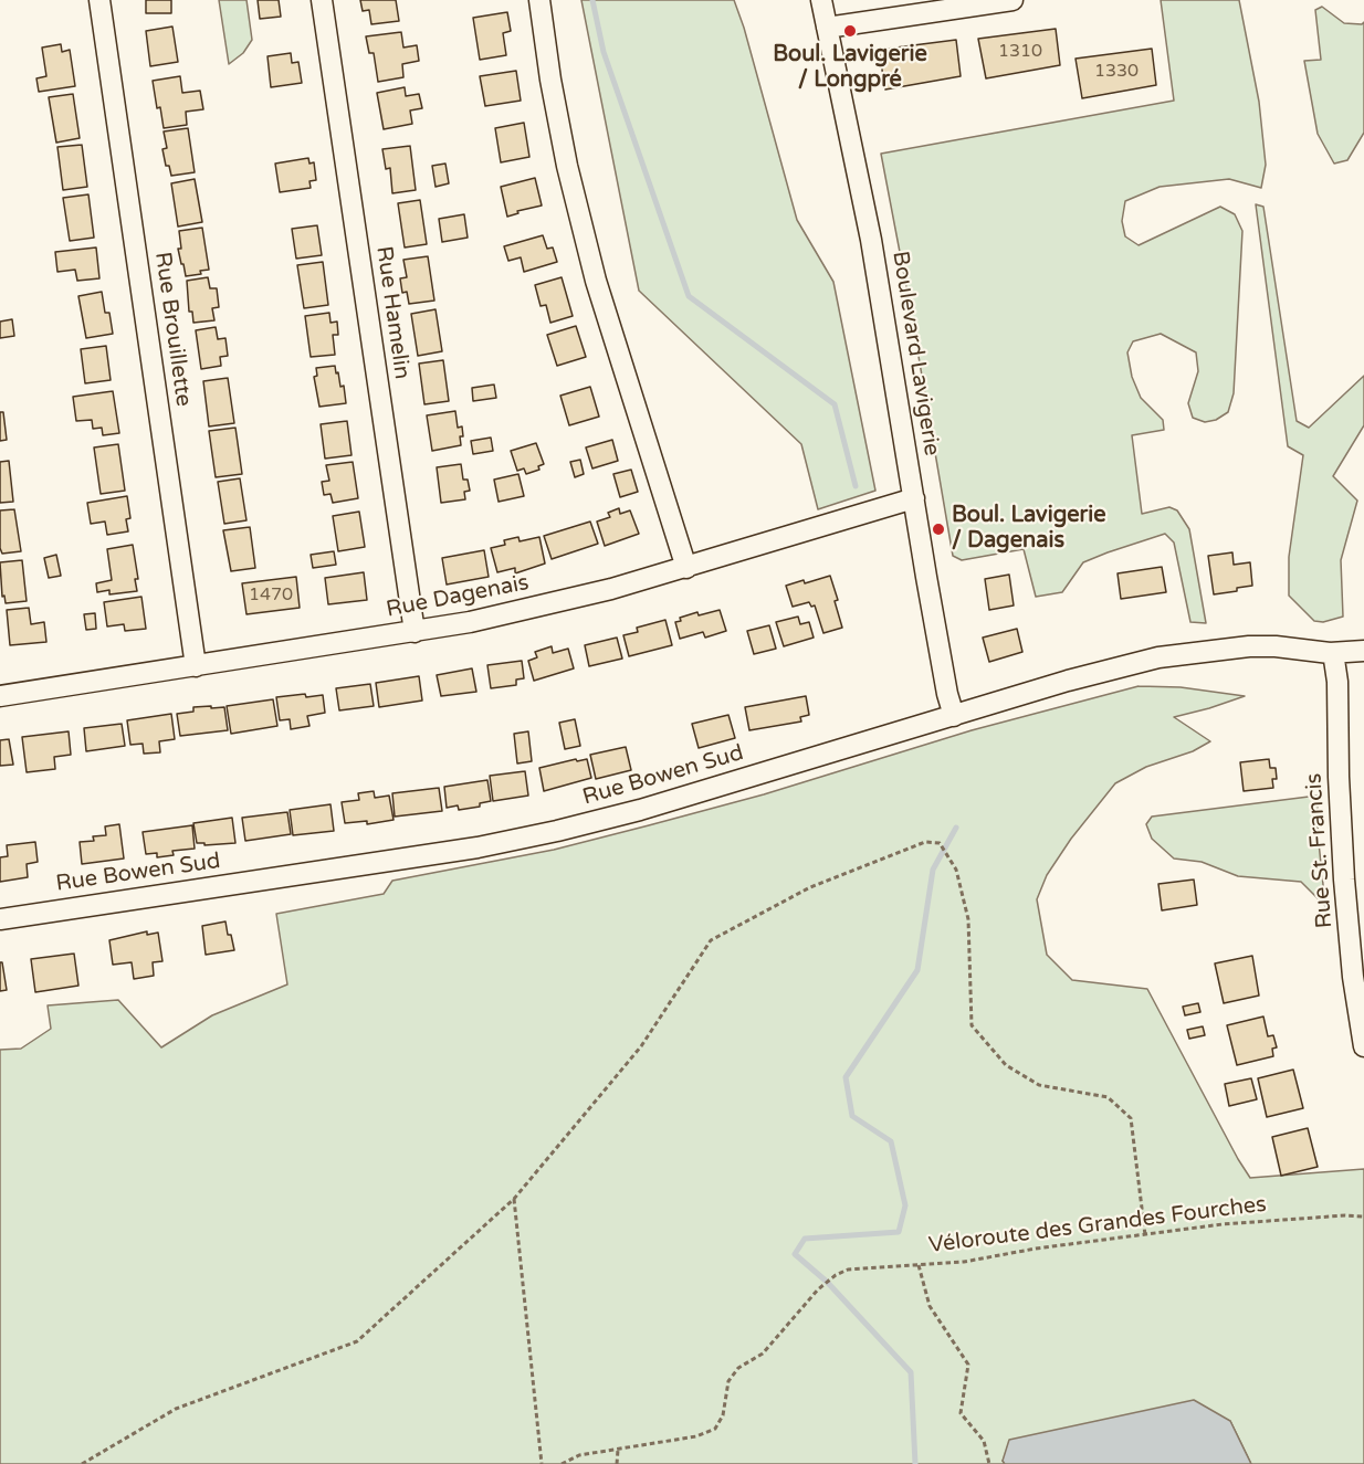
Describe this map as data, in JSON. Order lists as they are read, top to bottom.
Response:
{
  "streets": {
    "street": [
      "Rue Hamelin",
      "Rue Brouillette",
      "Boulevard Lavigerie",
      "Rue Dagenais",
      "Rue Bowen Sud",
      "Rue St. Francis"
    ],
    "path": ["Véloroute des Grandes Fourches"]
  },
  "crossings": [
    ["Rue Hamelin", "Rue Dagenais"],
    ["Rue Brouillette", "Rue Dagenais"],
    ["Boulevard Lavigerie", "Rue Dagenais"],
    ["Boulevard Lavigerie", "Rue Bowen Sud"],
    ["Rue Bowen Sud", "Rue St. Francis"]
  ],
  "places": ["Boul. Lavigerie / Longpré", "Boul. Lavigerie / Dagenais"],
  "house_numbers": ["1310", "1330", "1470"]
}
